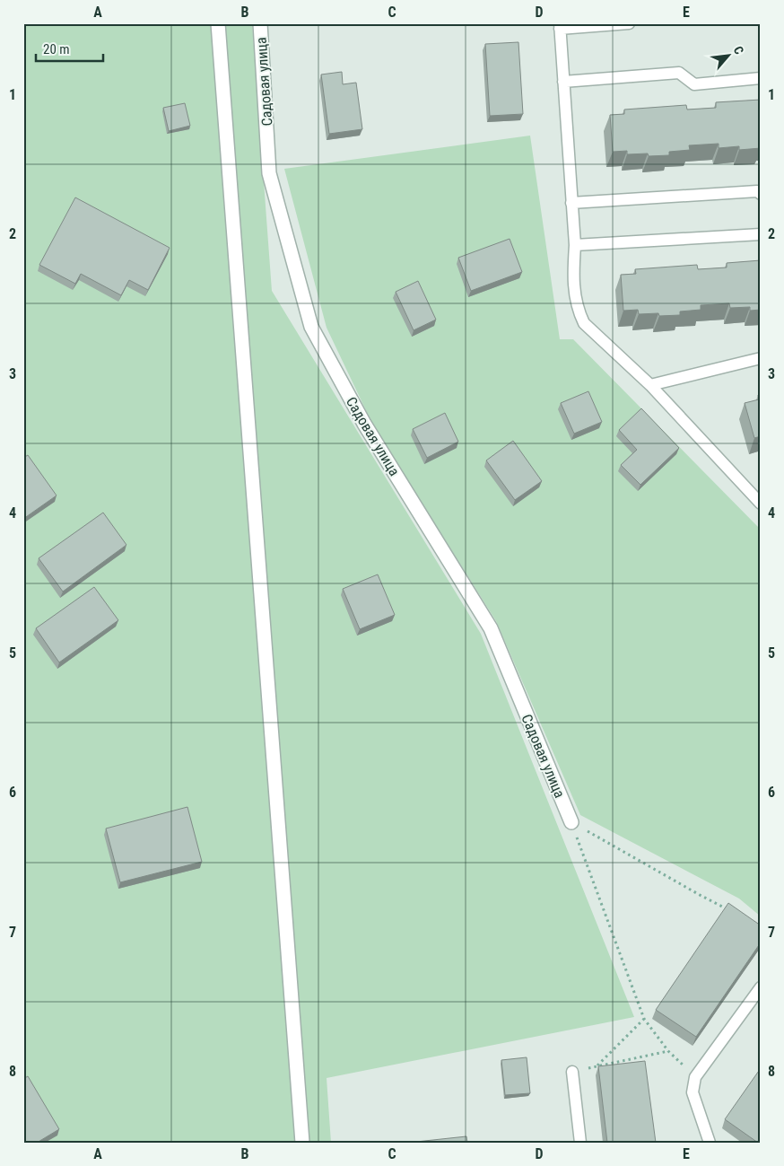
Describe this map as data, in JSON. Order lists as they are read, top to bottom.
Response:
{
  "streets": {
    "street": ["Садовая улица"]
  },
  "scale_bar": "20 m",
  "north": "top right",
  "grid": {
    "columns": [
      "A",
      "B",
      "C",
      "D",
      "E"
    ],
    "rows": [
      "1",
      "2",
      "3",
      "4",
      "5",
      "6",
      "7",
      "8"
    ]
  }
}
